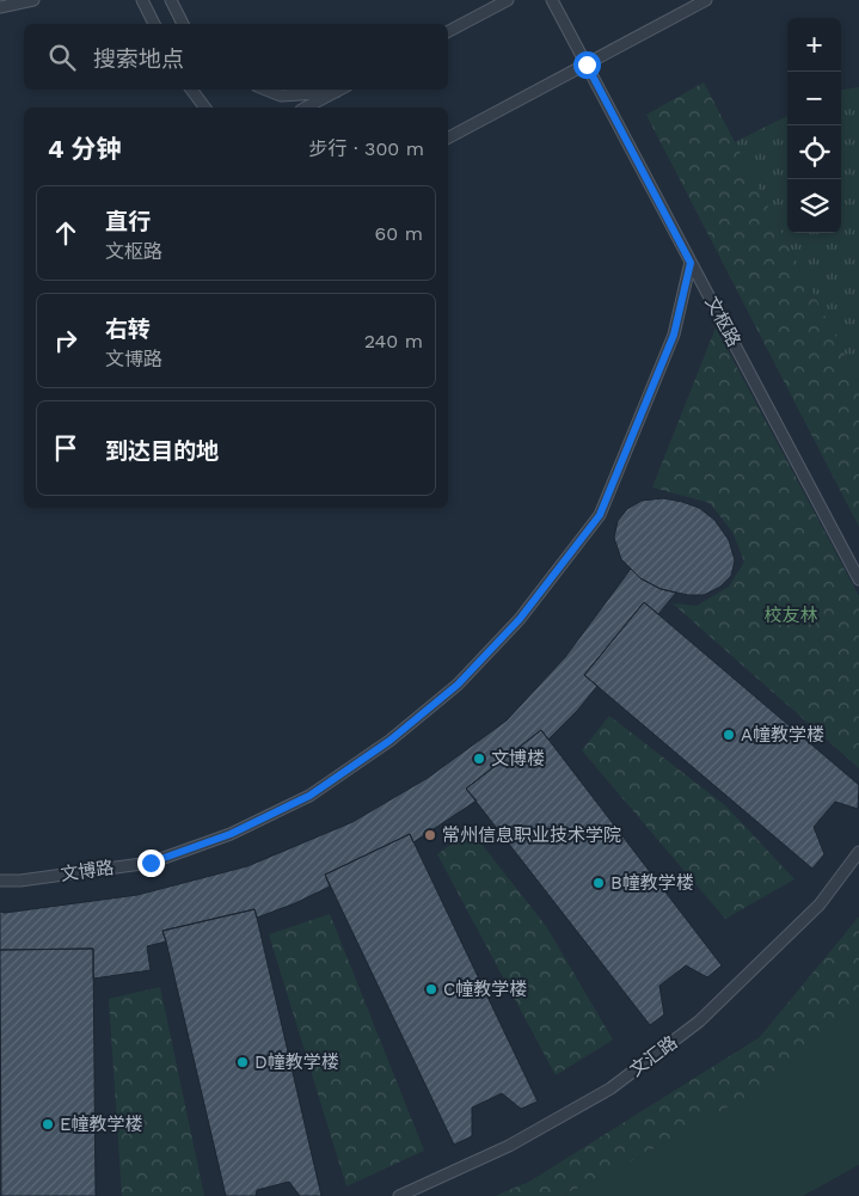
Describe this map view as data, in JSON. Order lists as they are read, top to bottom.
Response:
{
  "streets": {
    "lane": ["文枢路", "文博路", "文汇路"]
  },
  "crossings": [
    ["文枢路", "文博路"]
  ],
  "parks": ["校友林"],
  "places": [
    "A幢教学楼",
    "文博楼",
    "常州信息职业技术学院",
    "B幢教学楼",
    "C幢教学楼",
    "D幢教学楼",
    "E幢教学楼"
  ],
  "page": {
    "map_buttons": ["+", "−"],
    "search": "搜索地点",
    "heading": ["4 分钟", "步行 · 300 m"],
    "list": [
      ["直行", "文枢路", "60 m"],
      ["右转", "文博路", "240 m"],
      "到达目的地"
    ]
  }
}
